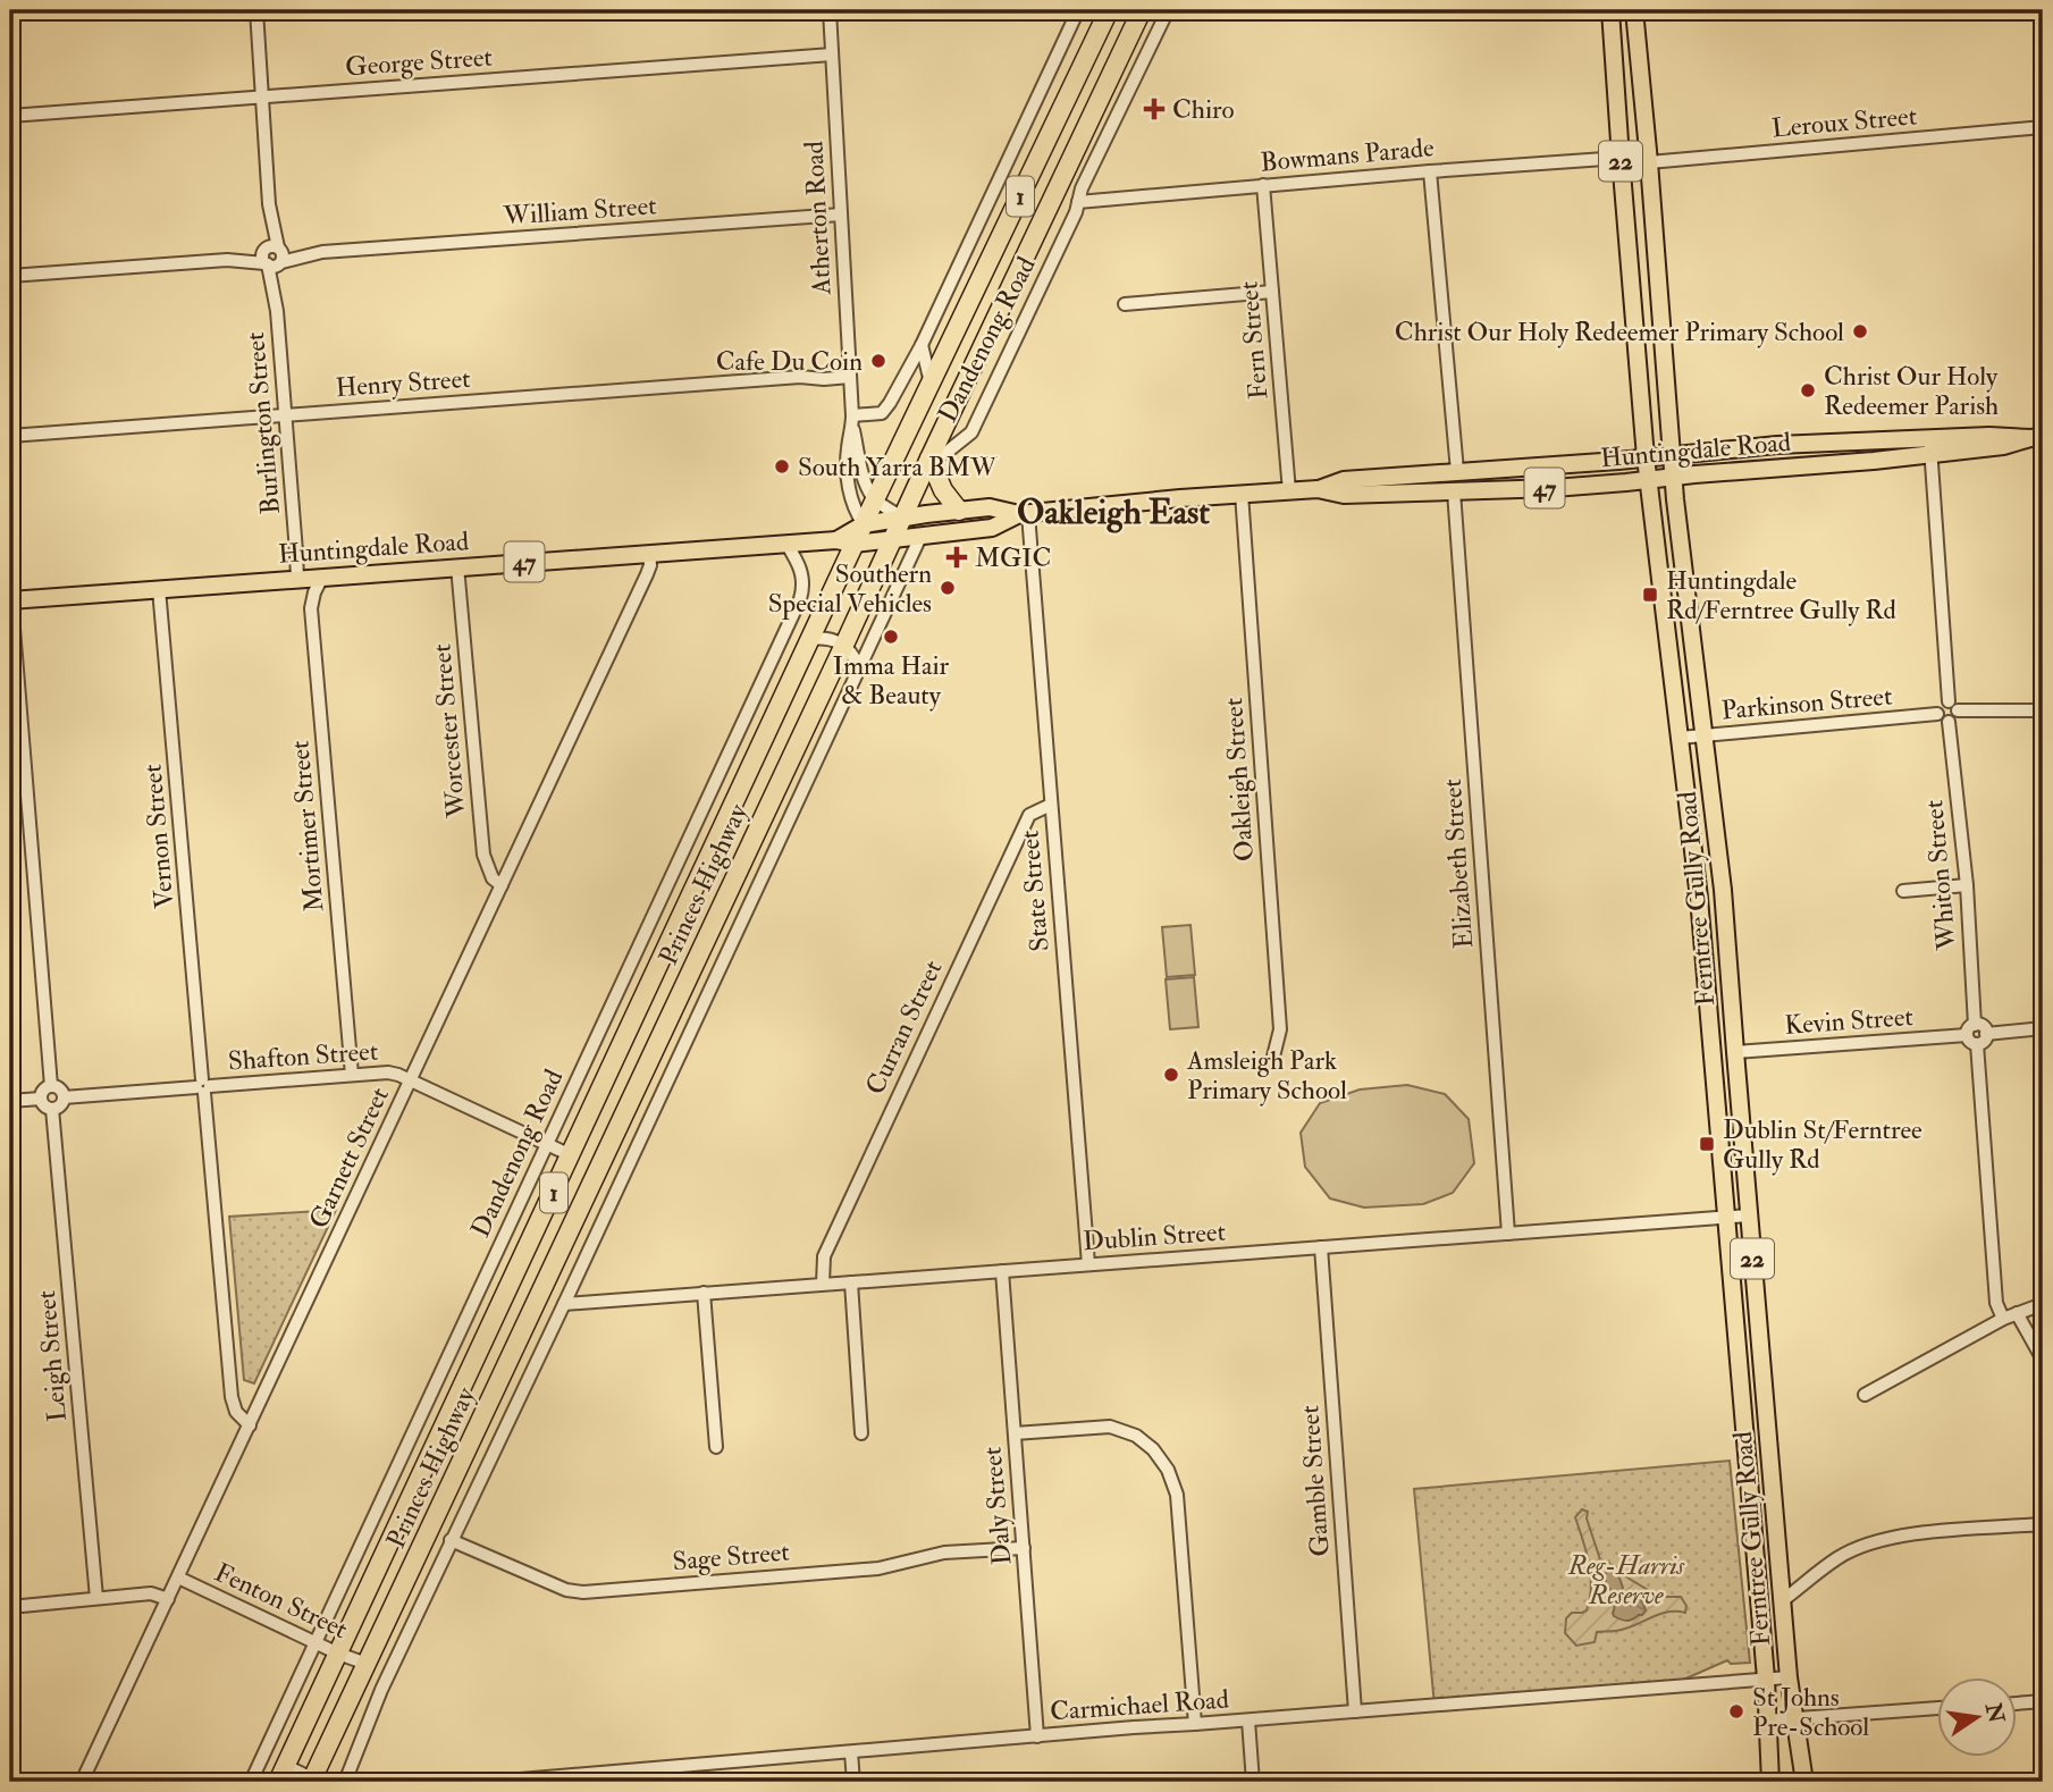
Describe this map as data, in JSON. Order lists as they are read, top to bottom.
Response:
{
  "streets": {
    "highway": ["1", "Princes Highway"],
    "main road": [
      "22",
      "Huntingdale Road",
      "47",
      "Ferntree Gully Road"
    ],
    "street": [
      "George Street",
      "Leroux Street",
      "Bowmans Parade",
      "William Street",
      "Atherton Road",
      "Dandenong Road",
      "Fern Street",
      "Henry Street",
      "Burlington Street",
      "Parkinson Street",
      "Worcester Street",
      "Oakleigh Street",
      "Mortimer Street",
      "Vernon Street",
      "Elizabeth Street",
      "Whiton Street",
      "State Street",
      "Kevin Street",
      "Curran Street",
      "Shafton Street",
      "Garnett Street",
      "Dublin Street",
      "Leigh Street",
      "Gamble Street",
      "Daly Street",
      "Sage Street",
      "Fenton Street",
      "Carmichael Road"
    ]
  },
  "crossings": [
    ["George Street", "Atherton Road"],
    ["George Street", "Burlington Street"],
    ["Leroux Street", "Ferntree Gully Road"],
    ["Bowmans Parade", "Dandenong Road"],
    ["Bowmans Parade", "Fern Street"],
    ["Bowmans Parade", "Ferntree Gully Road"],
    ["William Street", "Atherton Road"],
    ["William Street", "Burlington Street"],
    ["Atherton Road", "Henry Street"],
    ["Atherton Road", "Huntingdale Road"],
    ["Atherton Road", "Princes Highway"],
    ["Dandenong Road", "Huntingdale Road"],
    ["Dandenong Road", "Princes Highway"],
    ["Dandenong Road", "Shafton Street"],
    ["Dandenong Road", "Fenton Street"],
    ["Fern Street", "Huntingdale Road"],
    ["Henry Street", "Burlington Street"],
    ["Burlington Street", "Huntingdale Road"],
    ["Huntingdale Road", "Worcester Street"],
    ["Huntingdale Road", "Oakleigh Street"],
    ["Huntingdale Road", "Mortimer Street"],
    ["Huntingdale Road", "Vernon Street"],
    ["Huntingdale Road", "Elizabeth Street"],
    ["Huntingdale Road", "Princes Highway"],
    ["Huntingdale Road", "State Street"],
    ["Huntingdale Road", "Ferntree Gully Road"],
    ["Huntingdale Road", "Garnett Street"],
    ["Parkinson Street", "Whiton Street"],
    ["Parkinson Street", "Ferntree Gully Road"],
    ["Worcester Street", "Garnett Street"],
    ["Mortimer Street", "Shafton Street"],
    ["Vernon Street", "Shafton Street"],
    ["Vernon Street", "Garnett Street"],
    ["Elizabeth Street", "Dublin Street"],
    ["Whiton Street", "Kevin Street"],
    ["Princes Highway", "Shafton Street"],
    ["Princes Highway", "Fenton Street"],
    ["State Street", "Curran Street"],
    ["State Street", "Dublin Street"],
    ["Ferntree Gully Road", "Kevin Street"],
    ["Ferntree Gully Road", "Dublin Street"],
    ["Ferntree Gully Road", "Carmichael Road"],
    ["Curran Street", "Dublin Street"],
    ["Shafton Street", "Garnett Street"],
    ["Shafton Street", "Leigh Street"],
    ["Garnett Street", "Fenton Street"],
    ["Dublin Street", "Gamble Street"],
    ["Dublin Street", "Daly Street"],
    ["Gamble Street", "Carmichael Road"],
    ["Daly Street", "Sage Street"],
    ["Daly Street", "Carmichael Road"]
  ],
  "districts": ["Oakleigh East"],
  "parks": ["Reg-Harris Reserve"],
  "places": {
    "health": ["Chiro", "MGIC"],
    "other": [
      "Christ Our Holy Redeemer Primary School",
      "Cafe Du Coin",
      "Christ Our Holy Redeemer Parish",
      "South Yarra BMW",
      "Southern Special Vehicles",
      "Imma Hair & Beauty",
      "Amsleigh Park Primary School",
      "St Johns Pre-School"
    ],
    "transit": ["Huntingdale Rd/Ferntree Gully Rd", "Dublin St/Ferntree Gully Rd"]
  },
  "north": "right"
}
